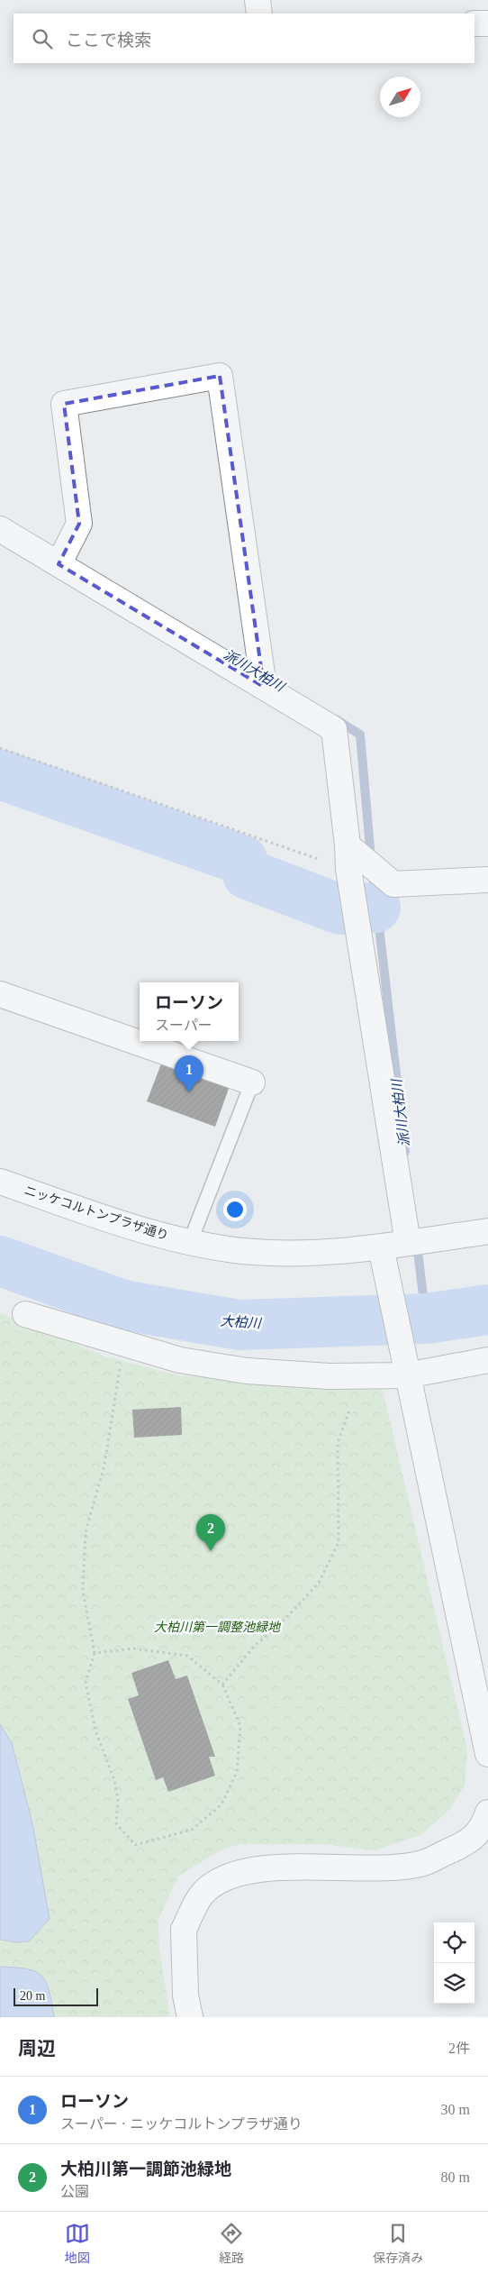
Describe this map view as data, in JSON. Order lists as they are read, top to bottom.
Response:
{
  "streets": {
    "street": ["ニッケコルトンプラザ通り"]
  },
  "water": ["派川大柏川", "大柏川"],
  "parks": ["大柏川第一調整池緑地"],
  "scale_bar": "20 m",
  "north": "top right",
  "page": {
    "search": "ここで検索",
    "popup": ["ローソン", "スーパー"],
    "pins": ["1", "2"],
    "scale": "20 m",
    "heading": ["周辺", "2件"],
    "list": [
      {
        "mark": "1",
        "name": "ローソン",
        "note": "スーパー · ニッケコルトンプラザ通り",
        "value": "30 m"
      },
      {
        "mark": "2",
        "name": "大柏川第一調節池緑地",
        "note": "公園",
        "value": "80 m"
      }
    ],
    "nav": ["地図", "経路", "保存済み"]
  }
}
